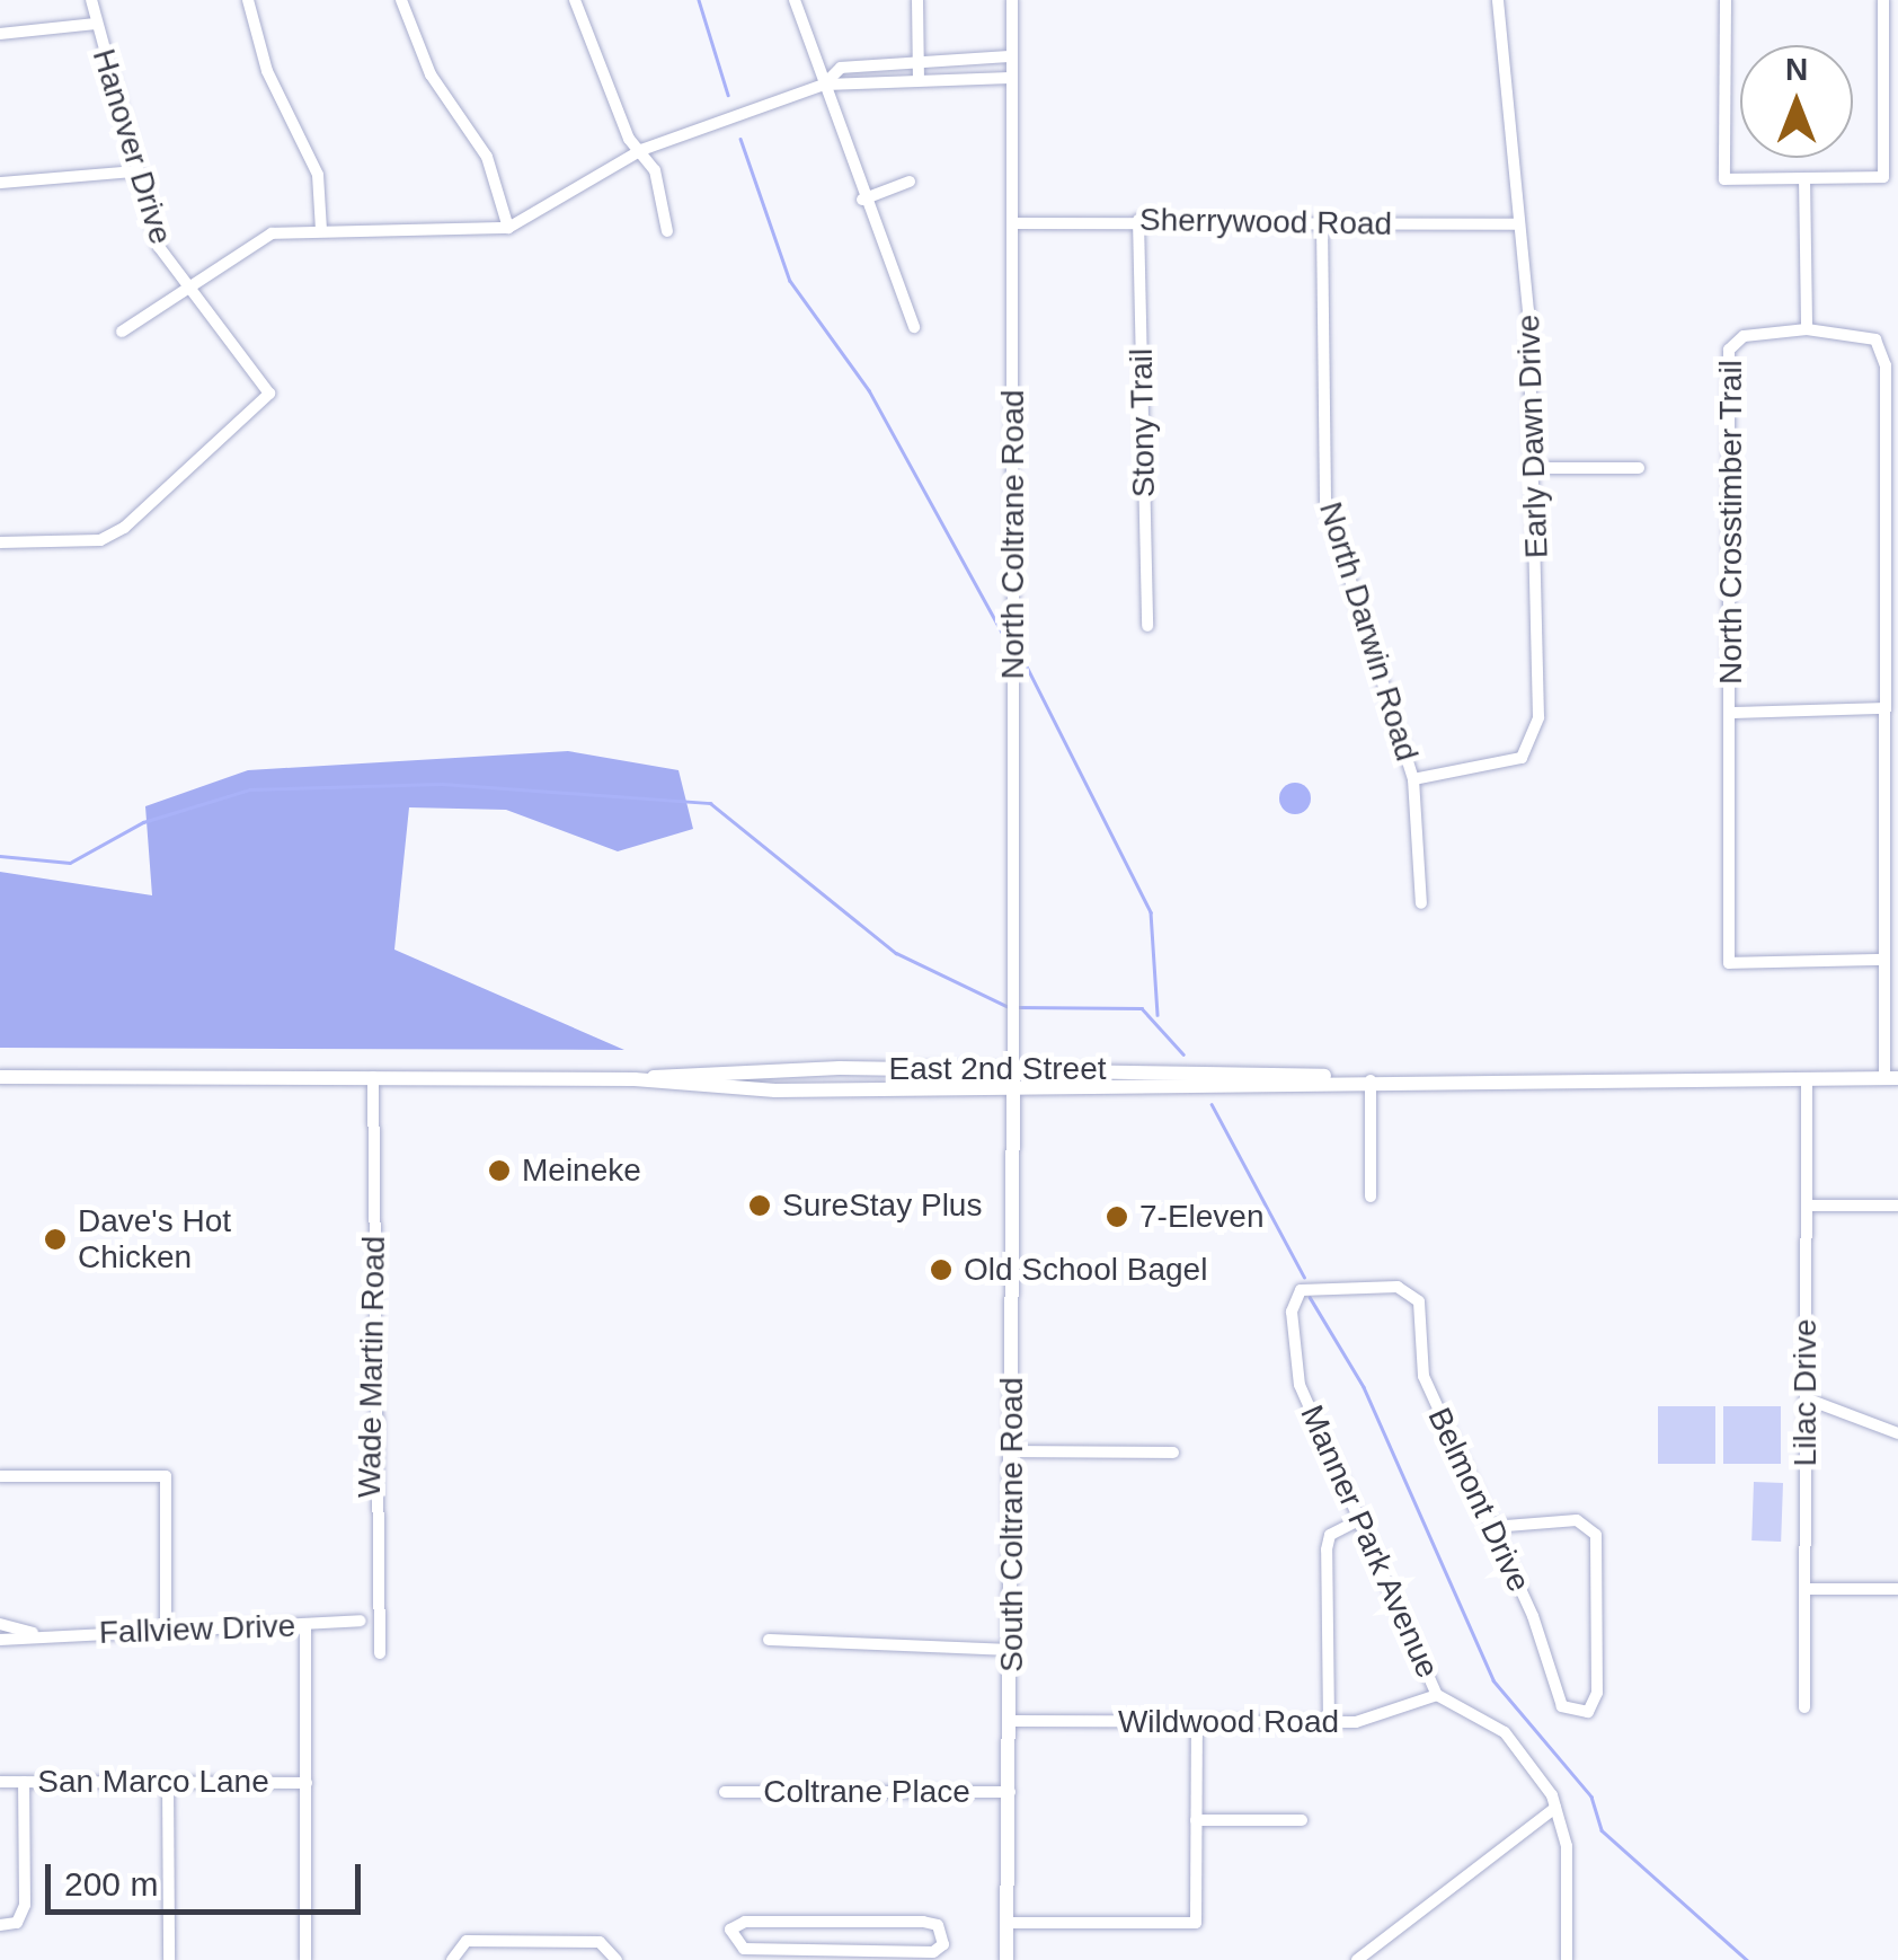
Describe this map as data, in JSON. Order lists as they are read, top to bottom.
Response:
{
  "streets": {
    "main road": ["East 2nd Street", "South Coltrane Road"],
    "street": [
      "Hanover Drive",
      "Sherrywood Road",
      "Stony Trail",
      "Early Dawn Drive",
      "North Crosstimber Trail",
      "North Coltrane Road",
      "North Darwin Road",
      "Wade Martin Road",
      "Lilac Drive",
      "Belmont Drive",
      "Manner Park Avenue",
      "Fallview Drive",
      "Wildwood Road",
      "San Marco Lane",
      "Coltrane Place"
    ]
  },
  "crossings": [
    ["Sherrywood Road", "Stony Trail"],
    ["Sherrywood Road", "Early Dawn Drive"],
    ["Sherrywood Road", "North Coltrane Road"],
    ["Sherrywood Road", "North Darwin Road"],
    ["Early Dawn Drive", "North Darwin Road"],
    ["North Crosstimber Trail", "East 2nd Street"],
    ["North Coltrane Road", "East 2nd Street"],
    ["North Coltrane Road", "South Coltrane Road"],
    ["East 2nd Street", "Wade Martin Road"],
    ["East 2nd Street", "Lilac Drive"],
    ["East 2nd Street", "South Coltrane Road"],
    ["Belmont Drive", "Manner Park Avenue"],
    ["South Coltrane Road", "Wildwood Road"],
    ["South Coltrane Road", "Coltrane Place"],
    ["Manner Park Avenue", "Wildwood Road"]
  ],
  "places": [
    "Meineke",
    "SureStay Plus",
    "7-Eleven",
    "Dave's Hot Chicken",
    "Old School Bagel"
  ],
  "scale_bar": "200 m",
  "north": "top"
}
